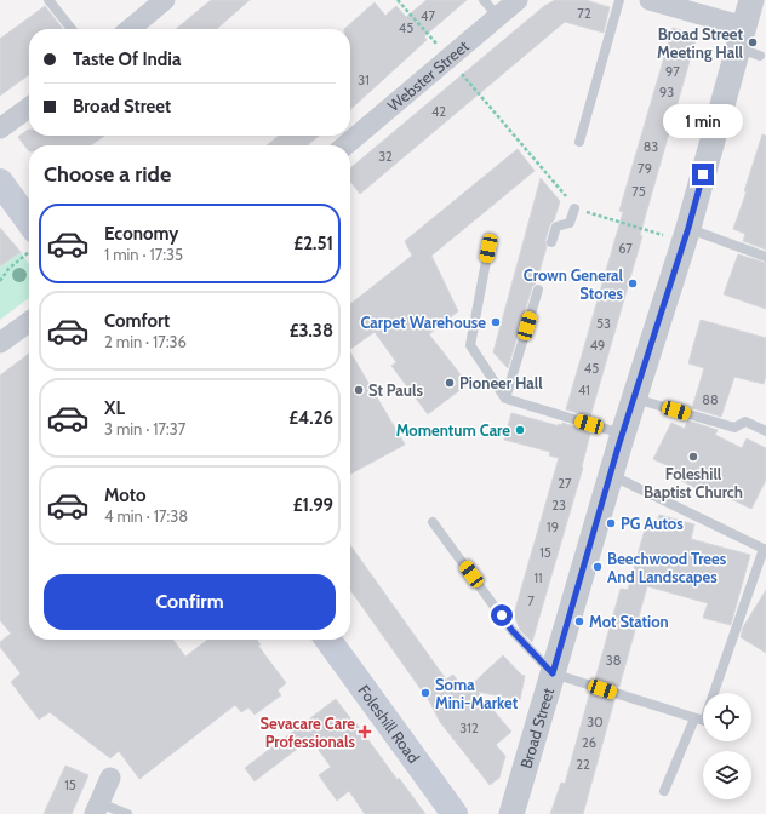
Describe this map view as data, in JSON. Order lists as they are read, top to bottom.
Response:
{
  "streets": {
    "main road": ["Foleshill Road"],
    "street": ["Webster Street", "Broad Street"]
  },
  "places": {
    "other": [
      "Broad Street Meeting Hall",
      "Crown General Stores",
      "Carpet Warehouse",
      "Pioneer Hall",
      "St Pauls",
      "Momentum Care",
      "Foleshill Baptist Church",
      "PG Autos",
      "Beechwood Trees And Landscapes",
      "Mot Station",
      "Soma Mini-Market"
    ],
    "health": ["Sevacare Care Professionals"]
  },
  "house_numbers": [
    "72",
    "47",
    "45",
    "97",
    "31",
    "93",
    "42",
    "83",
    "32",
    "79",
    "75",
    "67",
    "53",
    "49",
    "45",
    "41",
    "88",
    "27",
    "23",
    "19",
    "15",
    "11",
    "7",
    "38",
    "30",
    "312",
    "26",
    "22",
    "15"
  ],
  "page": {
    "banner": ["Taste Of India", "Broad Street"],
    "bubble": "1 min",
    "heading": "Choose a ride",
    "list": [
      {
        "name": "Economy",
        "note": "1 min · 17:35",
        "value": "£2.51"
      },
      {
        "name": "Comfort",
        "note": "2 min · 17:36",
        "value": "£3.38"
      },
      {
        "name": "XL",
        "note": "3 min · 17:37",
        "value": "£4.26"
      },
      {
        "name": "Moto",
        "note": "4 min · 17:38",
        "value": "£1.99"
      }
    ],
    "buttons": "Confirm"
  }
}
